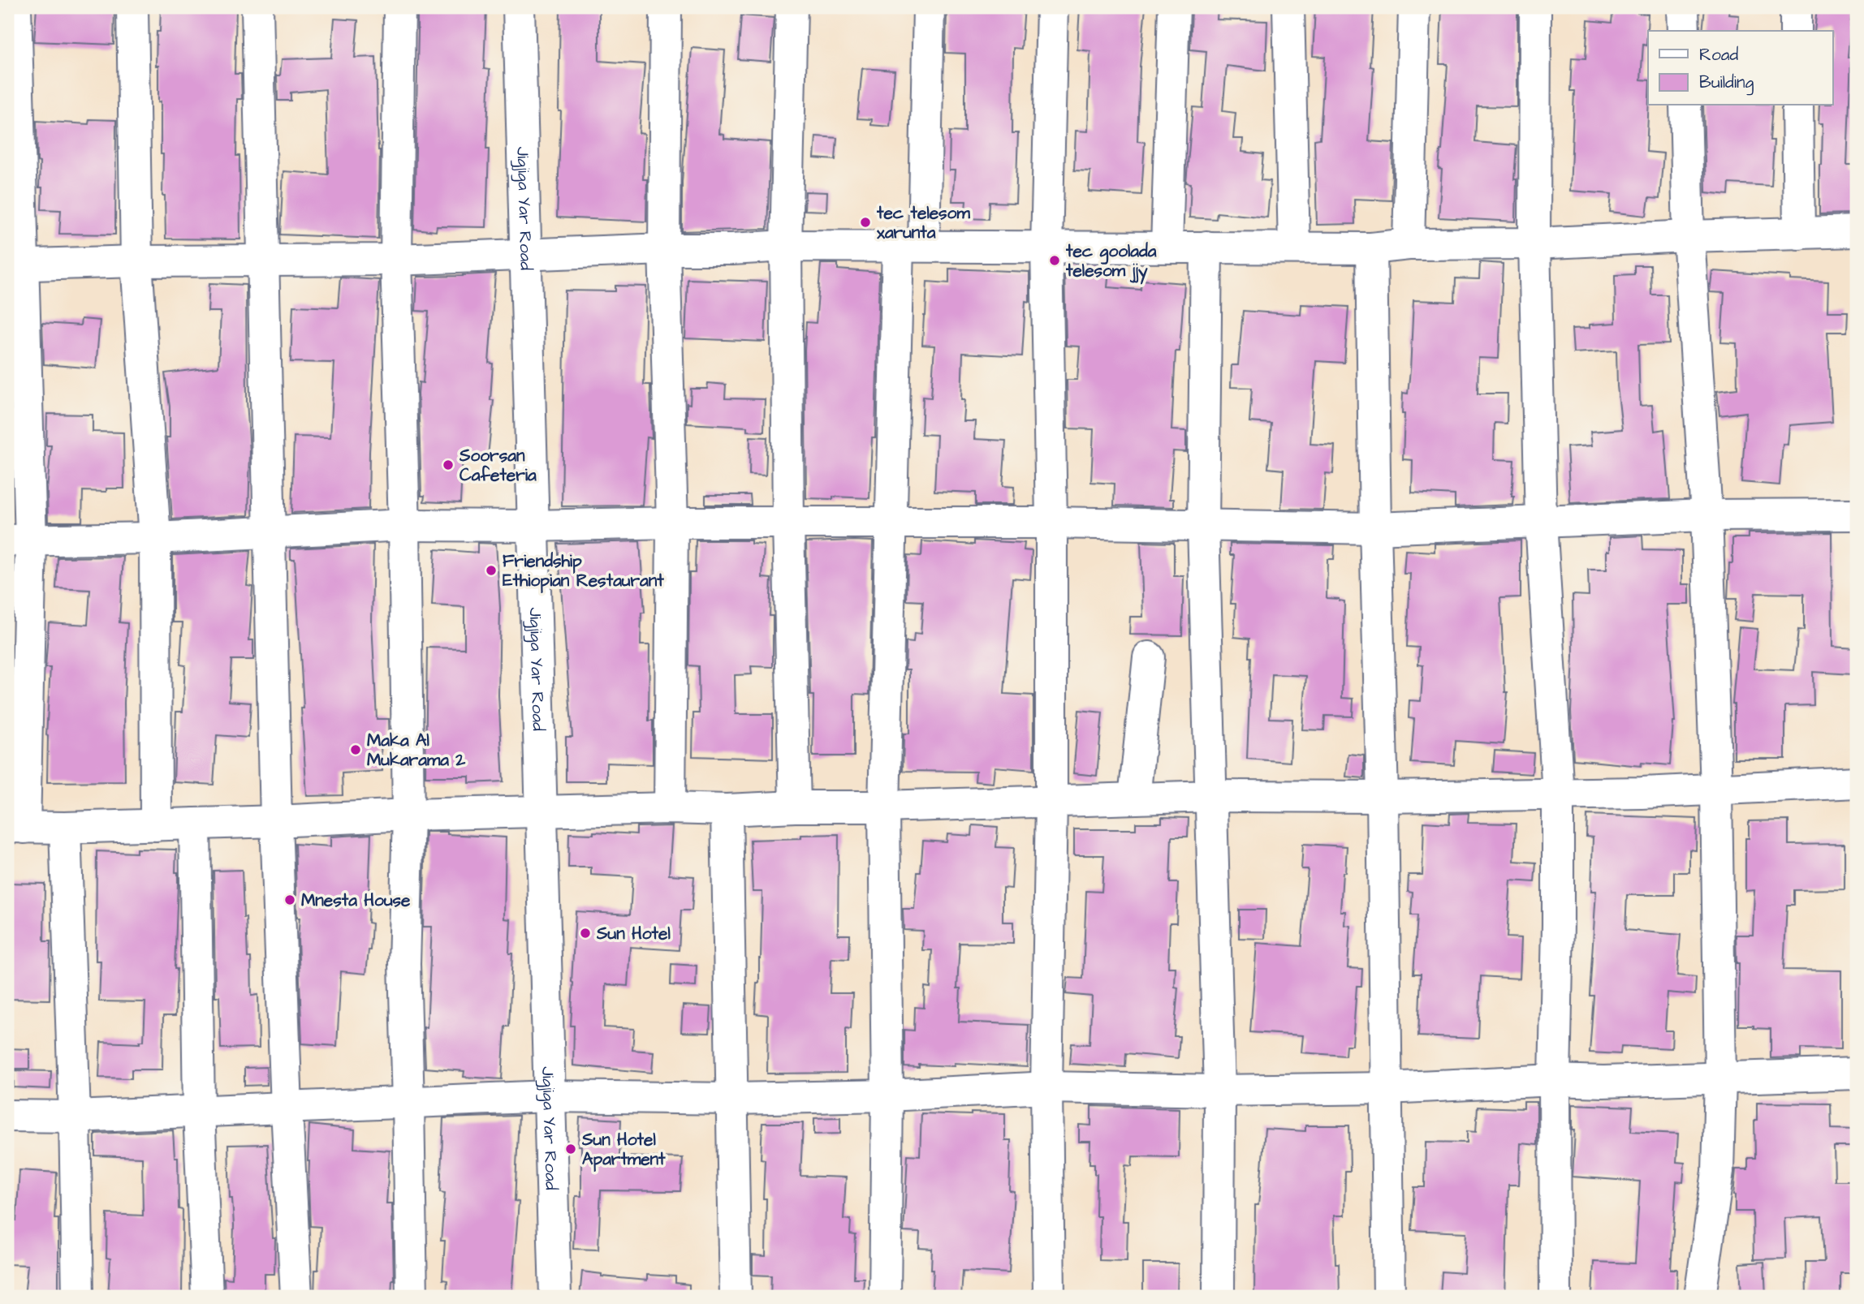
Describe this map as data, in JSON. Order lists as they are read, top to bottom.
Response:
{
  "streets": {
    "street": ["Jigjiga Yar Road"]
  },
  "places": [
    "tec telesom xarunta",
    "tec goolada telesom jjy",
    "Soorsan Cafeteria",
    "Friendship Ethiopian Restaurant",
    "Maka Al Mukarama 2",
    "Mnesta House",
    "Sun Hotel",
    "Sun Hotel Apartment"
  ],
  "legend": ["Road", "Building"]
}
